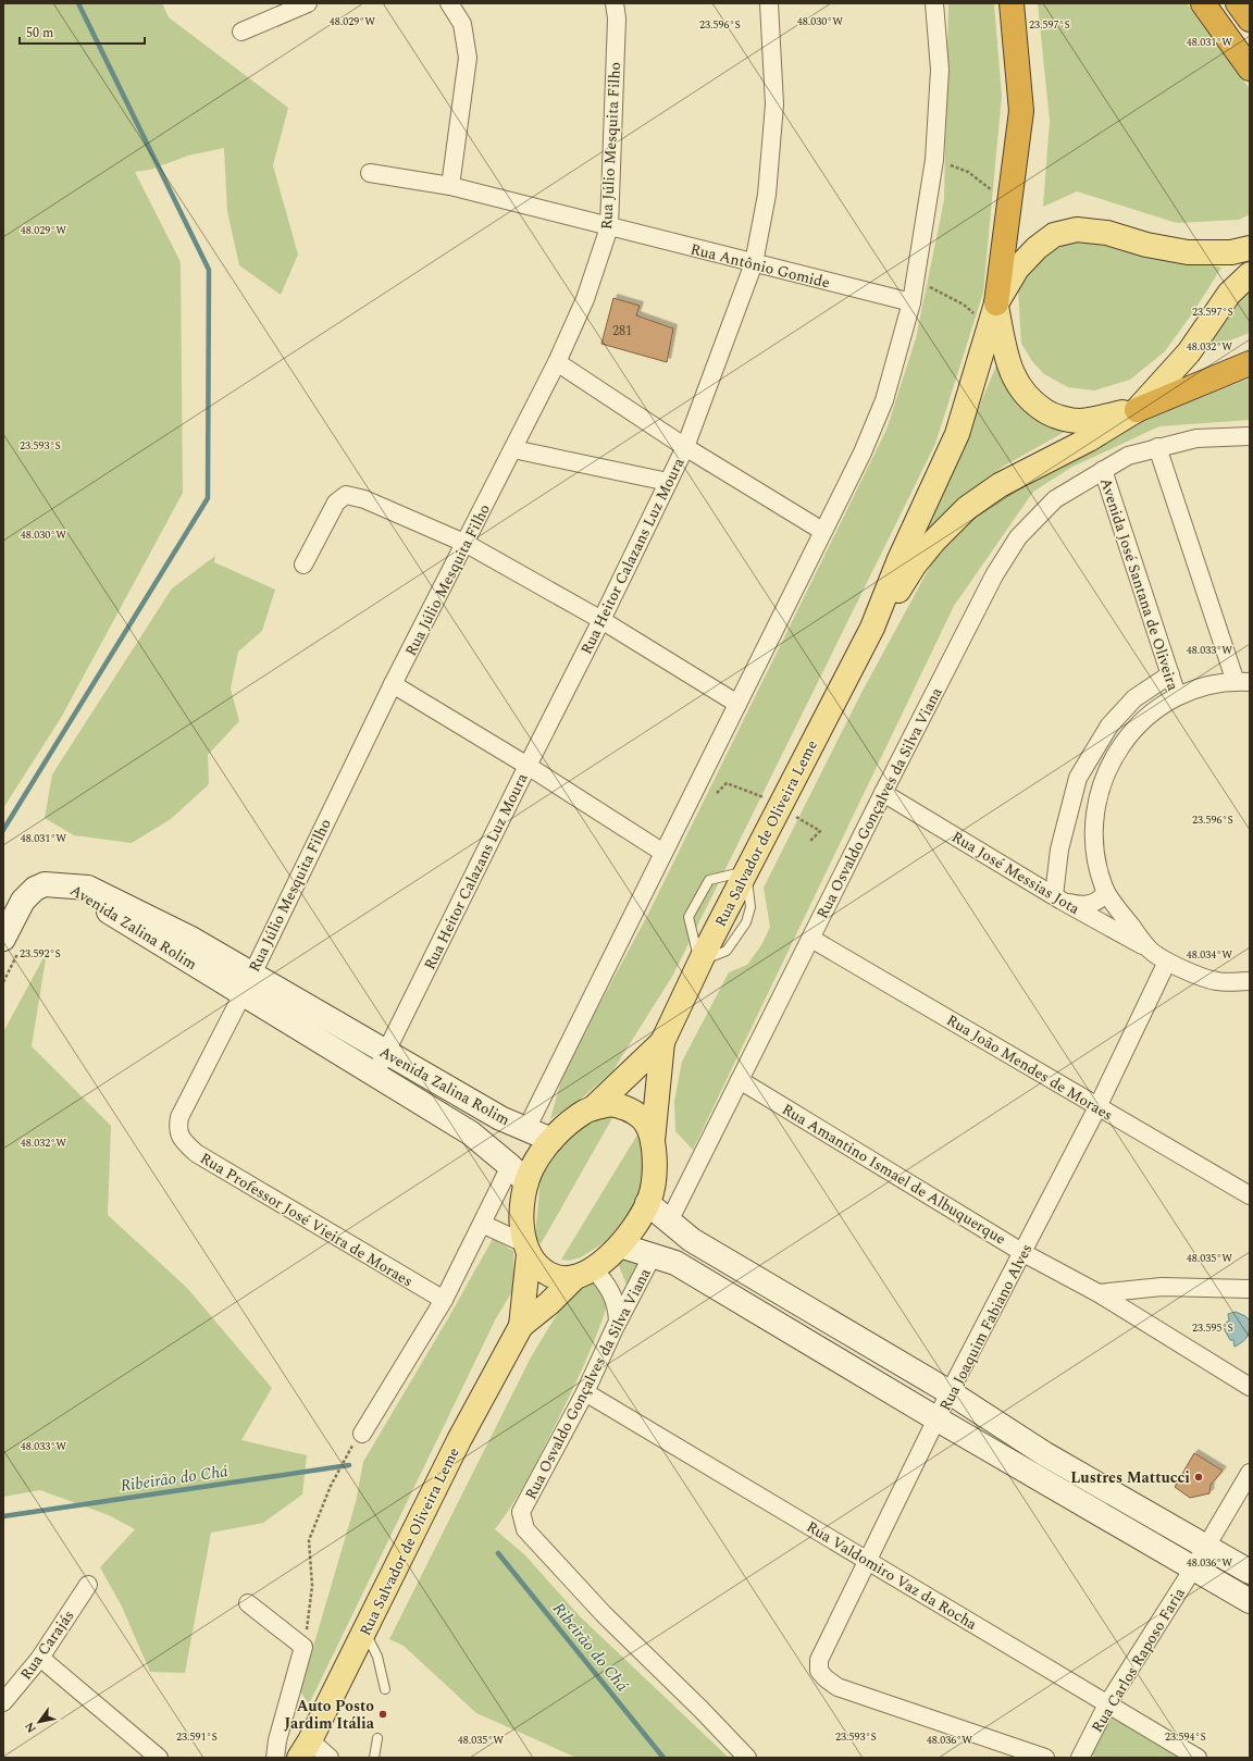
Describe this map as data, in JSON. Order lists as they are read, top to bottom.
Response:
{
  "streets": {
    "main road": ["Rua Salvador de Oliveira Leme", "Avenida Zalina Rolim"],
    "street": [
      "Rua Júlio Mesquita Filho",
      "Rua Antônio Gomide",
      "Rua Heitor Calazans Luz Moura",
      "Avenida José Santana de Oliveira",
      "Rua Osvaldo Gonçalves da Silva Viana",
      "Rua José Messias Jota",
      "Rua João Mendes de Moraes",
      "Rua Amantino Ismael de Albuquerque",
      "Rua Professor José Vieira de Moraes",
      "Rua Joaquim Fabiano Alves",
      "Rua Valdomiro Vaz da Rocha",
      "Rua Carajás",
      "Rua Carlos Raposo Faria"
    ]
  },
  "crossings": [
    ["Rua Júlio Mesquita Filho", "Rua Antônio Gomide"],
    ["Rua Júlio Mesquita Filho", "Avenida Zalina Rolim"],
    ["Rua Júlio Mesquita Filho", "Rua Professor José Vieira de Moraes"],
    ["Rua Antônio Gomide", "Rua Heitor Calazans Luz Moura"],
    ["Rua Heitor Calazans Luz Moura", "Avenida Zalina Rolim"],
    ["Avenida José Santana de Oliveira", "Rua Osvaldo Gonçalves da Silva Viana"],
    ["Rua Osvaldo Gonçalves da Silva Viana", "Rua José Messias Jota"],
    ["Rua Osvaldo Gonçalves da Silva Viana", "Rua João Mendes de Moraes"],
    ["Rua Osvaldo Gonçalves da Silva Viana", "Rua Amantino Ismael de Albuquerque"],
    ["Rua Osvaldo Gonçalves da Silva Viana", "Rua Valdomiro Vaz da Rocha"],
    ["Rua João Mendes de Moraes", "Rua Joaquim Fabiano Alves"],
    ["Rua Amantino Ismael de Albuquerque", "Rua Joaquim Fabiano Alves"],
    ["Rua Joaquim Fabiano Alves", "Rua Valdomiro Vaz da Rocha"],
    ["Rua Valdomiro Vaz da Rocha", "Rua Carlos Raposo Faria"]
  ],
  "water": ["Ribeirão do Chá"],
  "places": ["Lustres Mattucci", "Auto Posto Jardim Itália"],
  "house_numbers": ["281"],
  "scale_bar": "50 m",
  "north": "bottom left",
  "coordinates": [
    "48.029°W",
    "48.030°W",
    "23.596°S",
    "23.597°S",
    "48.031°W",
    "48.032°W",
    "23.593°S",
    "48.033°W",
    "23.592°S",
    "48.034°W",
    "48.035°W",
    "23.595°S",
    "48.036°W",
    "23.591°S",
    "23.594°S"
  ]
}
